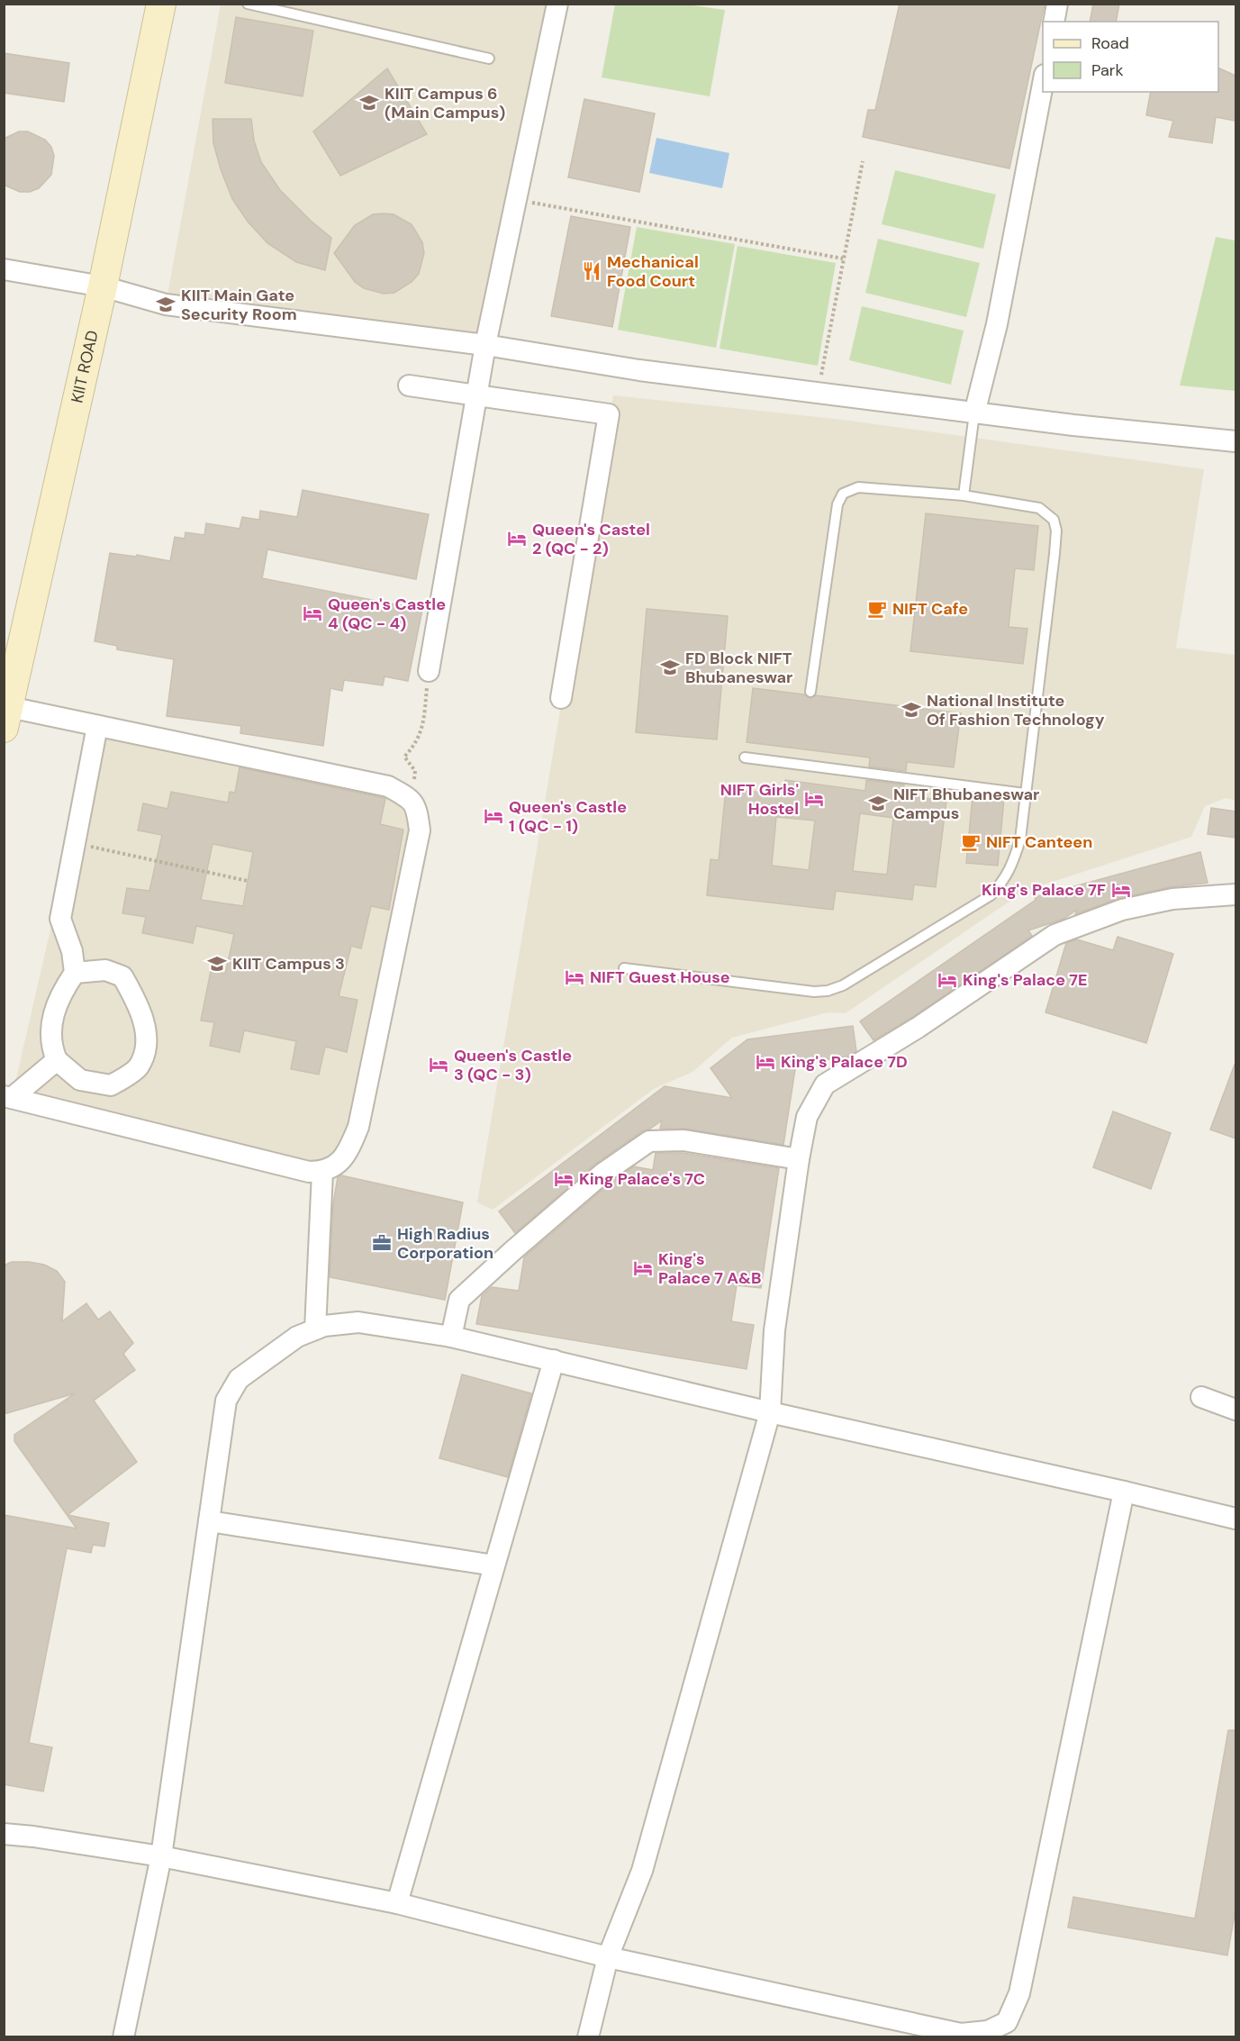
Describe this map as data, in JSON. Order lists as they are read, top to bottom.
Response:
{
  "streets": {
    "main road": ["KIIT ROAD"]
  },
  "places": {
    "school or university": [
      "KIIT Campus 6 (Main Campus)",
      "KIIT Main Gate Security Room",
      "FD Block NIFT Bhubaneswar",
      "National Institute Of Fashion Technology",
      "NIFT Bhubaneswar Campus",
      "KIIT Campus 3"
    ],
    "restaurant": ["Mechanical Food Court"],
    "hotel": [
      "Queen's Castel 2 (QC - 2)",
      "Queen's Castle 4 (QC - 4)",
      "NIFT Girls' Hostel",
      "Queen's Castle 1 (QC - 1)",
      "King's Palace 7F",
      "NIFT Guest House",
      "King's Palace 7E",
      "King's Palace 7D",
      "Queen's Castle 3 (QC - 3)",
      "King Palace's 7C",
      "King's Palace 7 A&B"
    ],
    "cafe": ["NIFT Cafe", "NIFT Canteen"],
    "office": ["High Radius Corporation"]
  },
  "legend": ["Road", "Park"]
}
